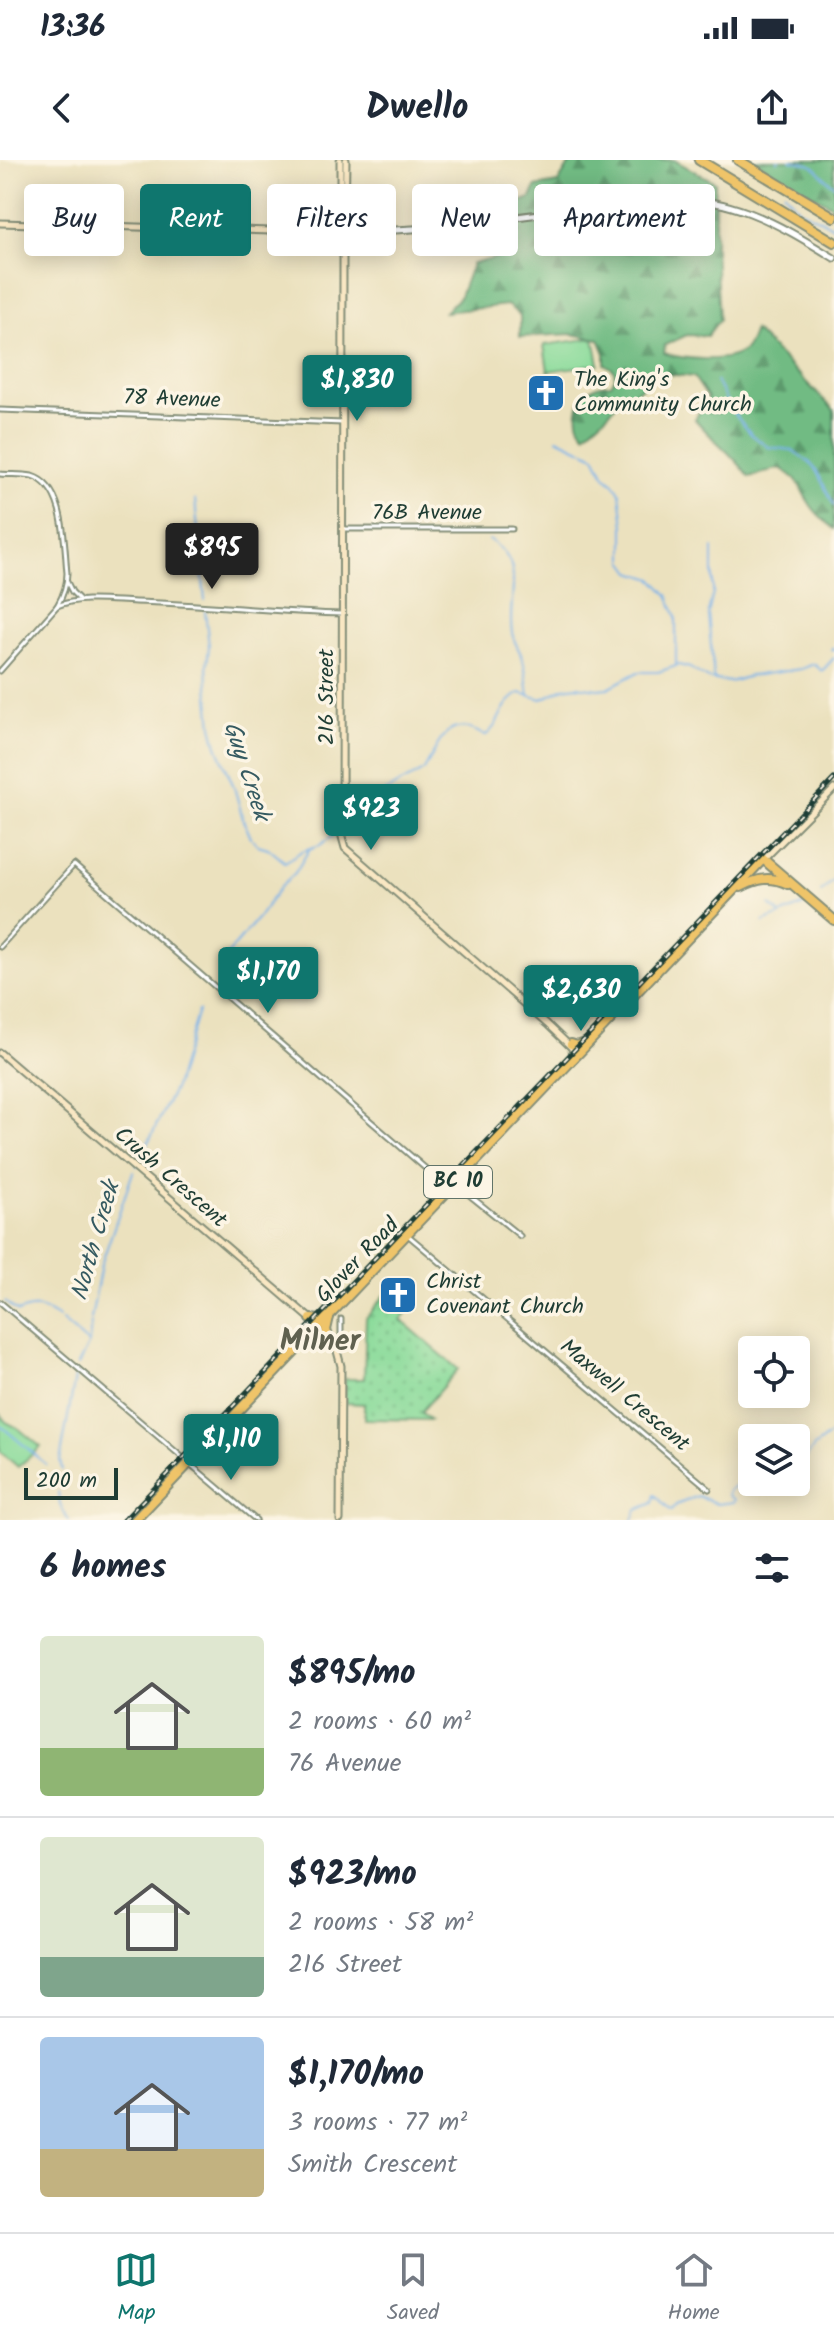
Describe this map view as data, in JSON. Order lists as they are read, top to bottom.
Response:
{
  "streets": {
    "highway": ["BC 10", "Glover Road"],
    "main road": ["216 Street", "Crush Crescent"],
    "street": ["78 Avenue", "76B Avenue", "Maxwell Crescent"]
  },
  "crossings": [
    ["78 Avenue", "216 Street"],
    ["76B Avenue", "216 Street"],
    ["216 Street", "Glover Road"],
    ["Crush Crescent", "Glover Road"],
    ["Glover Road", "Maxwell Crescent"]
  ],
  "districts": ["Milner"],
  "water": ["Guy Creek", "North Creek"],
  "places": {
    "church": ["The King's Community Church", "Christ Covenant Church"]
  },
  "scale_bar": "200 m",
  "page": {
    "status": "13:36",
    "header": "Dwello",
    "chip": [
      "Buy",
      "Rent",
      "Filters",
      "New",
      "Apartment"
    ],
    "price": [
      "$1,830",
      "$895",
      "$923",
      "$1,170",
      "$2,630",
      "$1,110"
    ],
    "scale": "200 m",
    "heading": "6 homes",
    "list": [
      {
        "name": "$895/mo",
        "note": "2 rooms · 60 m² · 76 Avenue"
      },
      {
        "name": "$923/mo",
        "note": "2 rooms · 58 m² · 216 Street"
      },
      {
        "name": "$1,170/mo",
        "note": "3 rooms · 77 m² · Smith Crescent"
      }
    ],
    "tabs": ["Map", "Saved", "Home"]
  }
}
